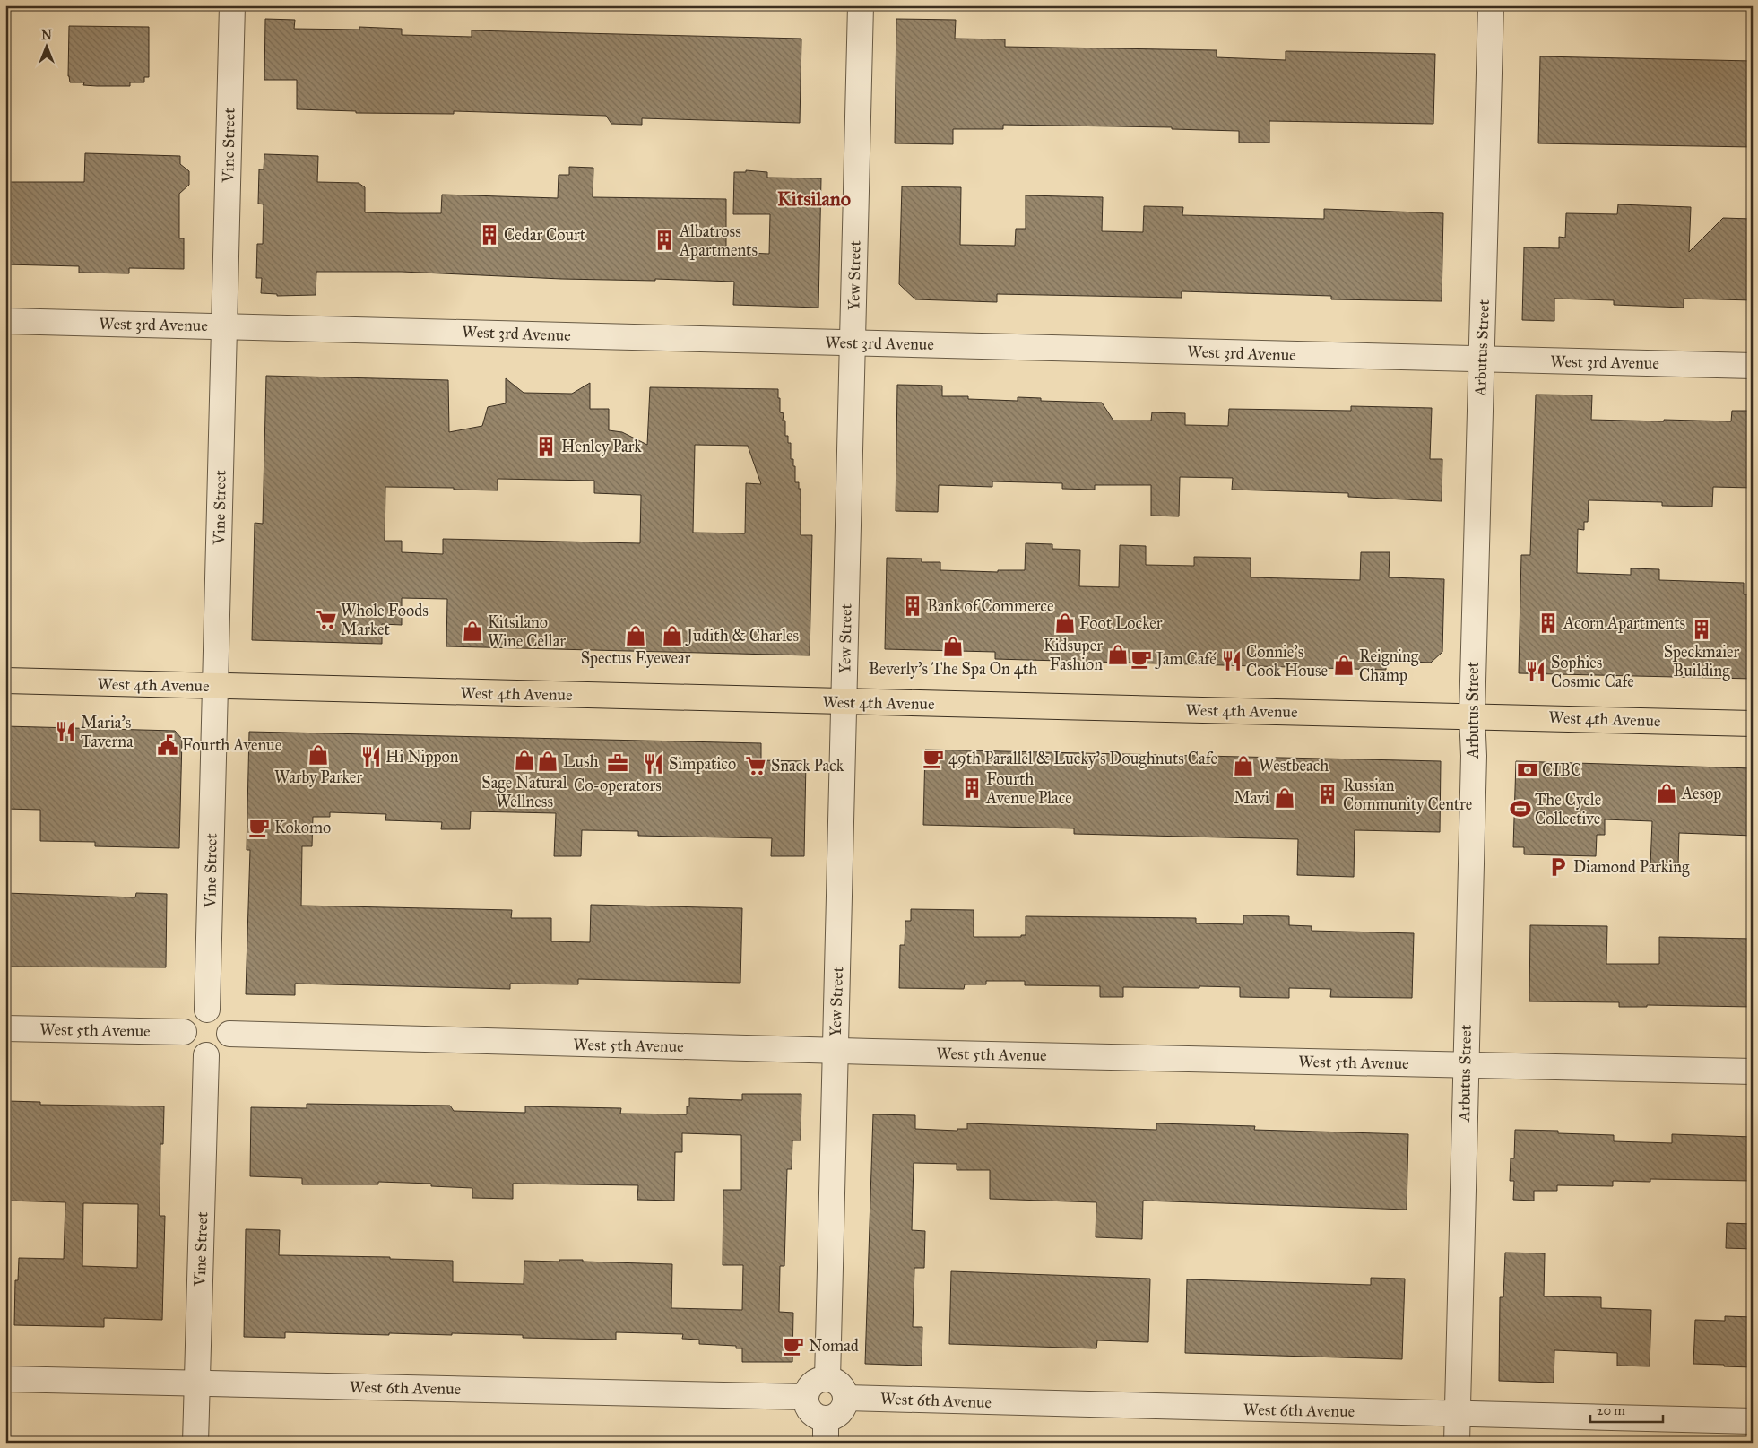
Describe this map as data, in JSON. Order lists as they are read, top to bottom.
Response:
{
  "streets": {
    "main road": ["West 4th Avenue"],
    "street": [
      "Vine Street",
      "Yew Street",
      "West 3rd Avenue",
      "Arbutus Street",
      "West 5th Avenue",
      "West 6th Avenue"
    ]
  },
  "crossings": [
    ["Vine Street", "West 3rd Avenue"],
    ["Vine Street", "West 4th Avenue"],
    ["Vine Street", "West 5th Avenue"],
    ["Vine Street", "West 6th Avenue"],
    ["Yew Street", "West 3rd Avenue"],
    ["Yew Street", "West 4th Avenue"],
    ["Yew Street", "West 5th Avenue"],
    ["West 3rd Avenue", "Arbutus Street"],
    ["Arbutus Street", "West 4th Avenue"],
    ["Arbutus Street", "West 5th Avenue"],
    ["Arbutus Street", "West 6th Avenue"]
  ],
  "districts": ["Kitsilano"],
  "places": {
    "building": [
      "Cedar Court",
      "Albatross Apartments",
      "Henley Park",
      "Bank of Commerce",
      "Acorn Apartments",
      "Speckmaier Building",
      "Fourth Avenue Place",
      "Russian Community Centre"
    ],
    "supermarket": ["Whole Foods Market", "Snack Pack"],
    "shop": [
      "Foot Locker",
      "Kitsilano Wine Cellar",
      "Spectus Eyewear",
      "Judith & Charles",
      "Beverly's The Spa On 4th",
      "Kidsuper Fashion",
      "Reigning Champ",
      "Warby Parker",
      "Sage Natural Wellness",
      "Lush",
      "Westbeach",
      "Aesop",
      "Mavi"
    ],
    "cafe": [
      "Jam Café",
      "49th Parallel & Lucky's Doughnuts Cafe",
      "Kokomo",
      "Nomad"
    ],
    "restaurant": [
      "Connie's Cook House",
      "Sophies Cosmic Cafe",
      "Maria's Taverna",
      "Hi Nippon",
      "Simpatico"
    ],
    "public building": ["Fourth Avenue"],
    "office": ["Co-operators"],
    "bank": ["CIBC"],
    "sports": ["The Cycle Collective"],
    "parking": ["Diamond Parking"]
  },
  "scale_bar": "20 m",
  "north": "top"
}
